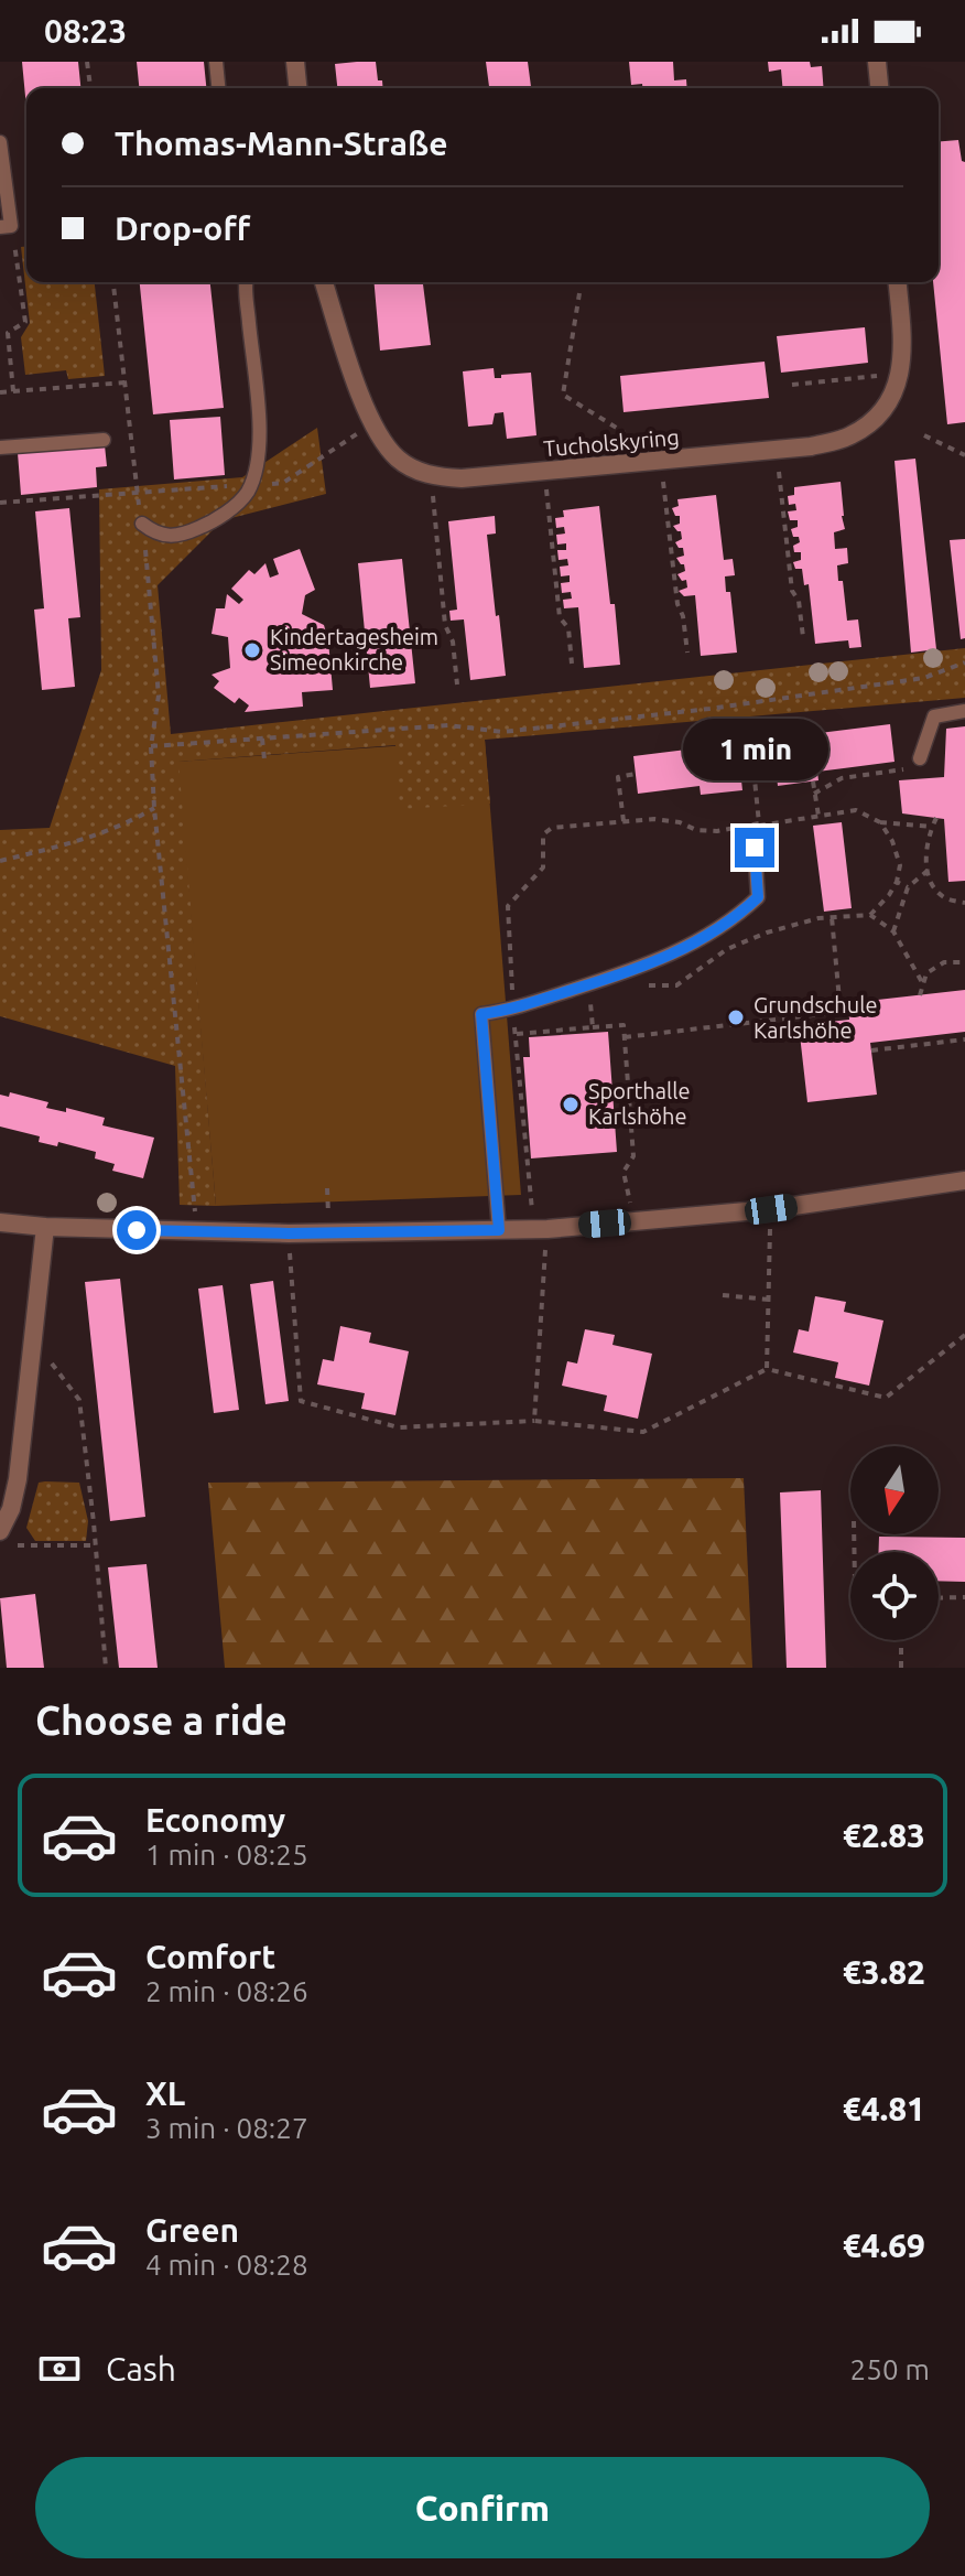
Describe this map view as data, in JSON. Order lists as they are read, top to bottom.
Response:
{
  "streets": {
    "street": ["Tucholskyring"]
  },
  "places": ["Kindertagesheim Simeonkirche", "Grundschule Karlshöhe", "Sporthalle Karlshöhe"],
  "north": "bottom",
  "page": {
    "status": "08:23",
    "banner": ["Thomas-Mann-Straße", "Drop-off"],
    "bubble": "1 min",
    "heading": "Choose a ride",
    "list": [
      {
        "name": "Economy",
        "note": "1 min · 08:25",
        "value": "€2.83"
      },
      {
        "name": "Comfort",
        "note": "2 min · 08:26",
        "value": "€3.82"
      },
      {
        "name": "XL",
        "note": "3 min · 08:27",
        "value": "€4.81"
      },
      {
        "name": "Green",
        "note": "4 min · 08:28",
        "value": "€4.69"
      }
    ],
    "pay": ["Cash", "250 m"],
    "buttons": "Confirm"
  }
}
